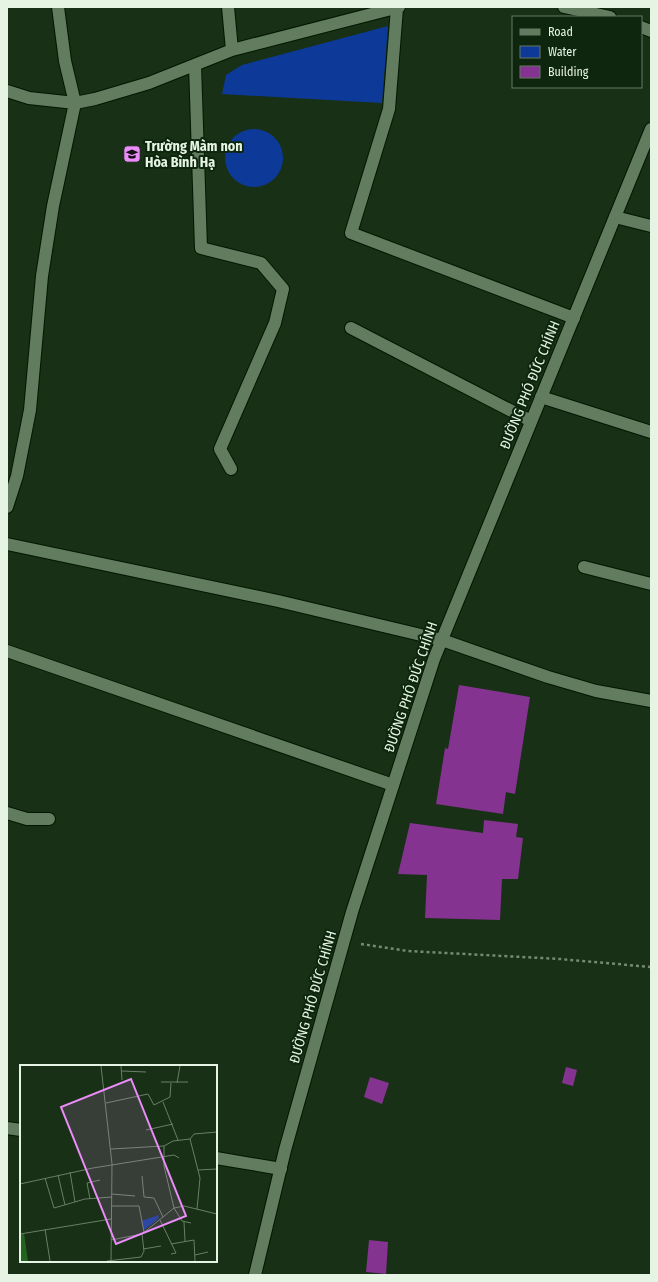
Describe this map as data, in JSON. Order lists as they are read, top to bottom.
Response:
{
  "streets": {
    "street": ["ĐƯỜNG PHÓ ĐỨC CHÍNH"]
  },
  "places": {
    "school or university": ["Trường Màm non Hòa Bình Hạ"]
  },
  "legend": ["Road", "Water", "Building"]
}
